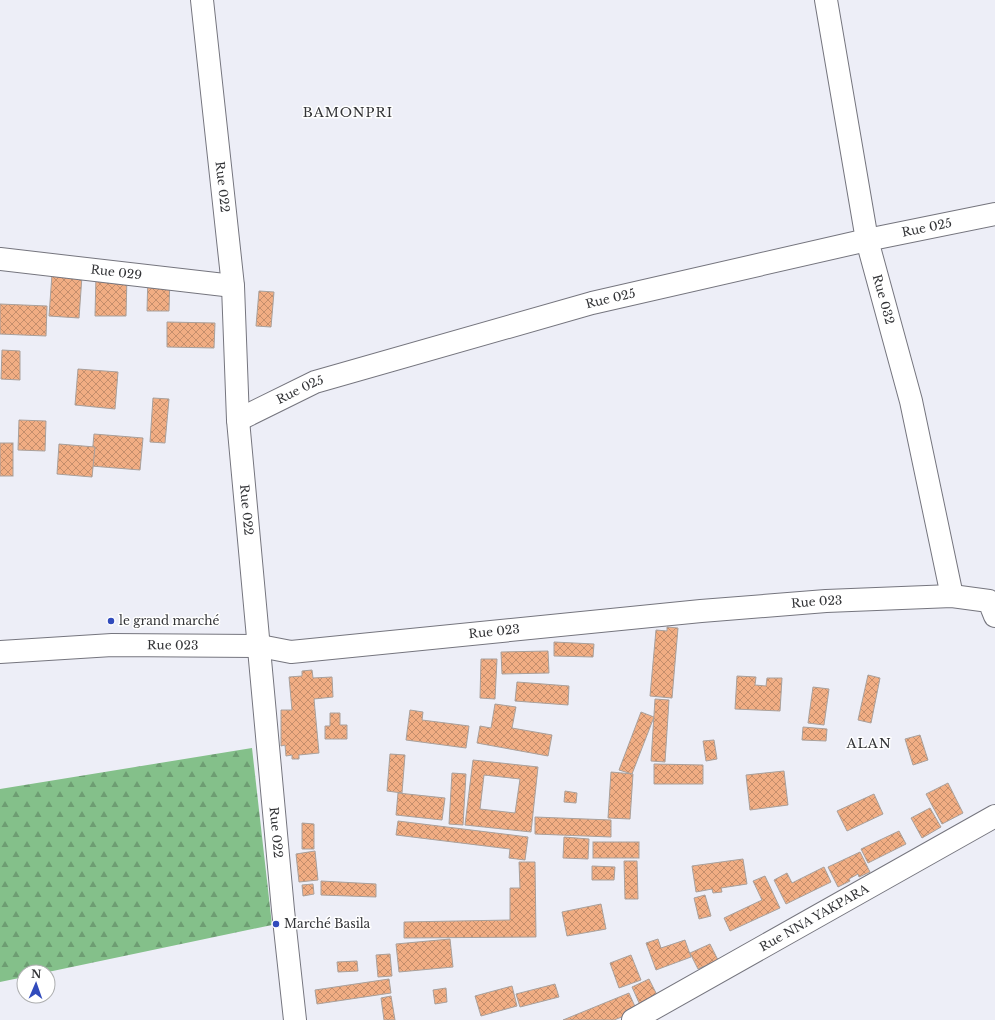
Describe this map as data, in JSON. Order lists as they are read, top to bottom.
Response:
{
  "streets": {
    "street": [
      "Rue 022",
      "Rue 025",
      "Rue 029",
      "Rue 032",
      "Rue 023",
      "Rue NNA YAKPARA"
    ]
  },
  "crossings": [
    ["Rue 022", "Rue 025"],
    ["Rue 022", "Rue 029"],
    ["Rue 022", "Rue 023"],
    ["Rue 025", "Rue 032"],
    ["Rue 032", "Rue 023"]
  ],
  "districts": ["BAMONPRI", "ALAN"],
  "places": ["le grand marché", "Marché Basila"],
  "north": "top"
}
